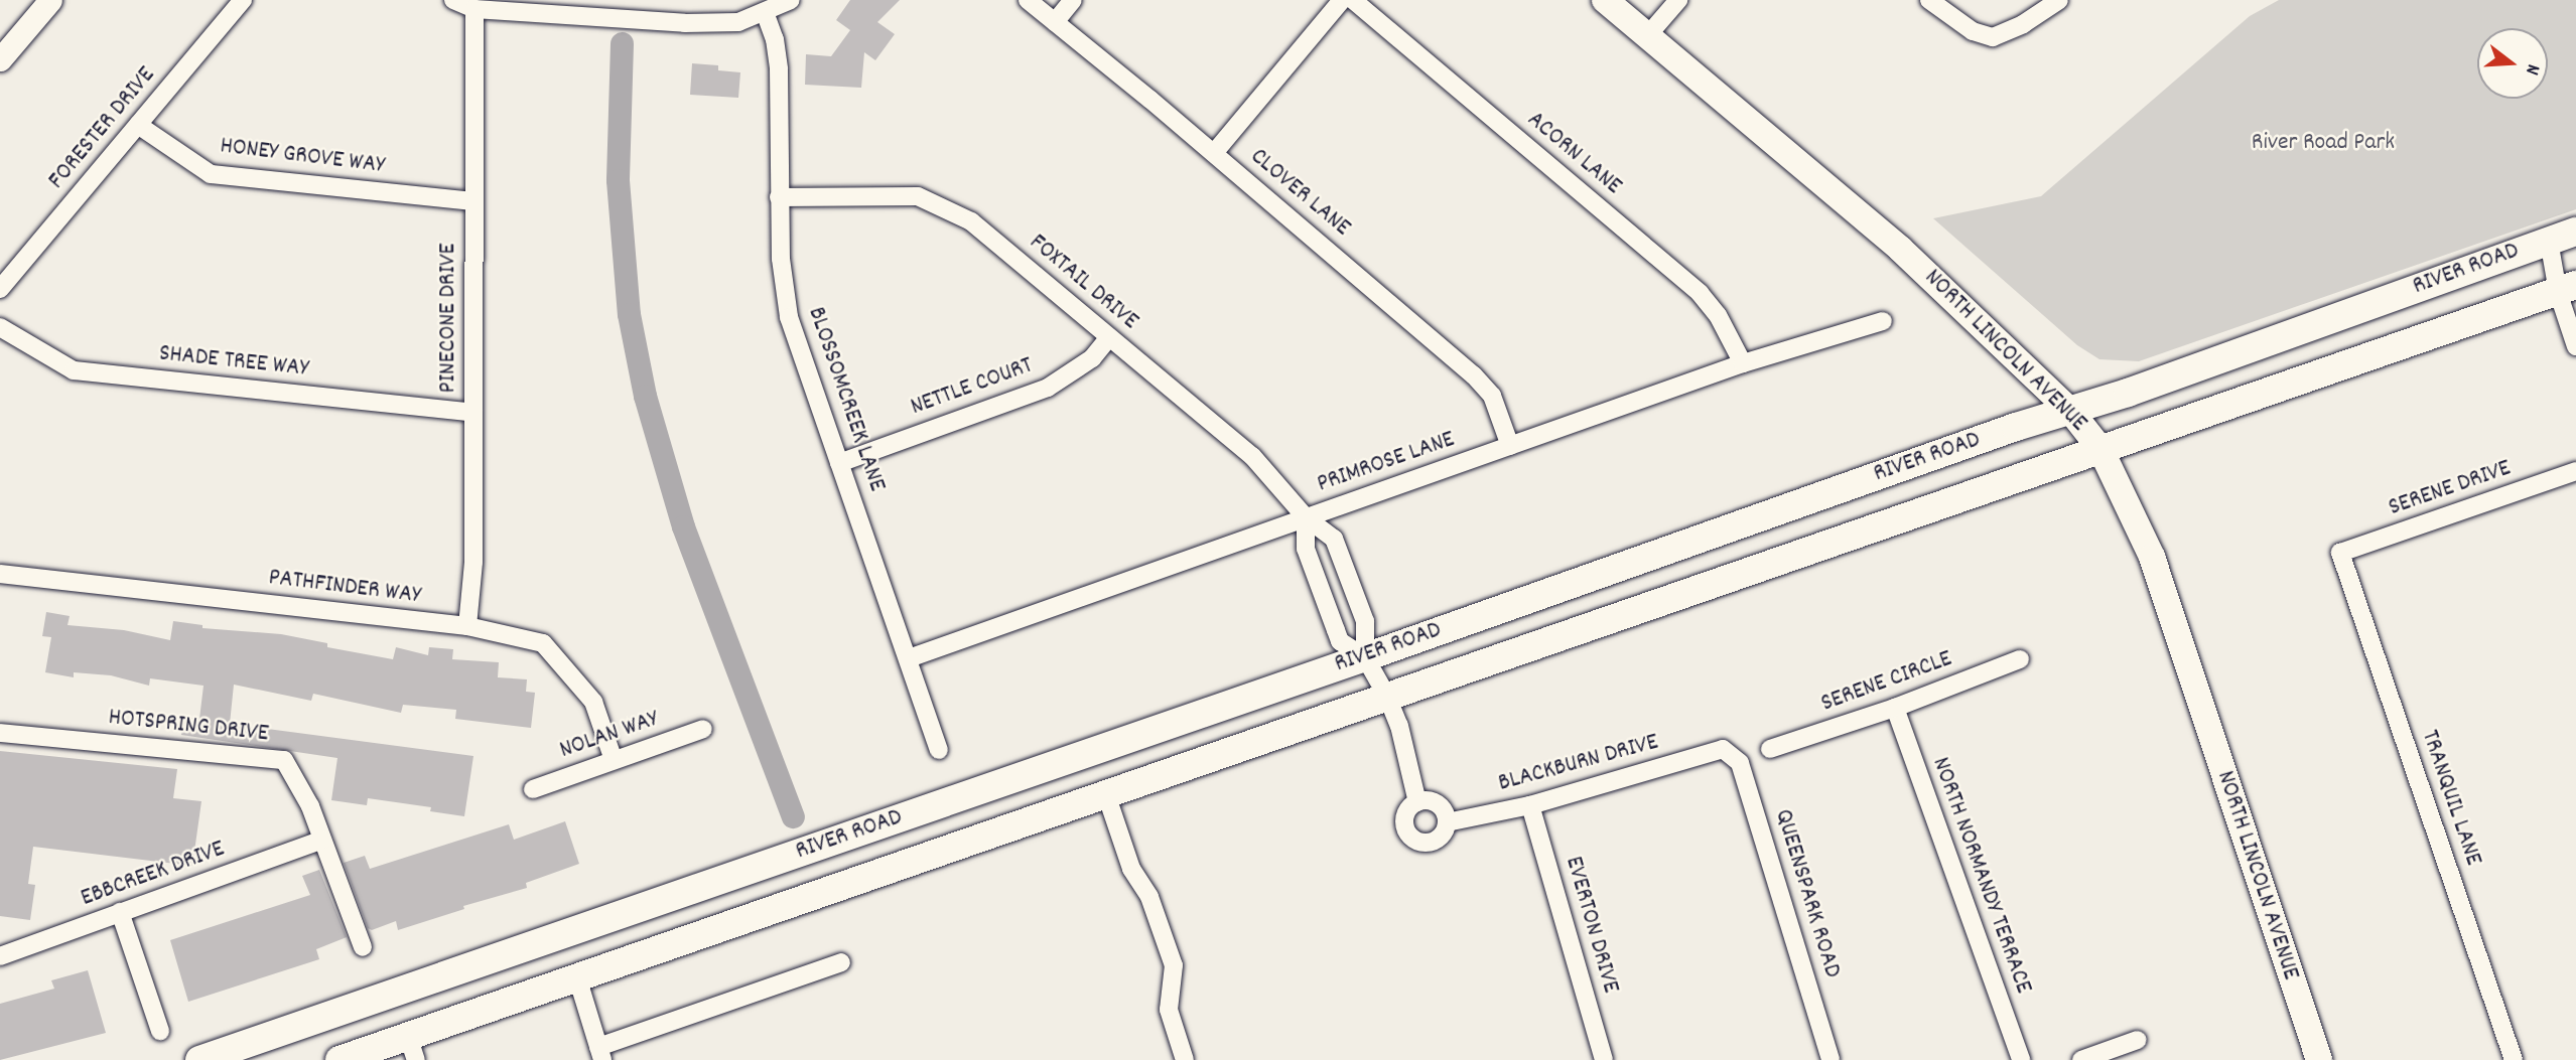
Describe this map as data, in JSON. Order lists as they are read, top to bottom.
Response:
{
  "streets": {
    "main road": ["RIVER ROAD", "NORTH LINCOLN AVENUE"],
    "street": [
      "FORESTER DRIVE",
      "ACORN LANE",
      "HONEY GROVE WAY",
      "CLOVER LANE",
      "FOXTAIL DRIVE",
      "PINECONE DRIVE",
      "SHADE TREE WAY",
      "NETTLE COURT",
      "BLOSSOMCREEK LANE",
      "PRIMROSE LANE",
      "SERENE DRIVE",
      "PATHFINDER WAY",
      "SERENE CIRCLE",
      "HOTSPRING DRIVE",
      "NOLAN WAY",
      "BLACKBURN DRIVE",
      "TRANQUIL LANE",
      "EBBCREEK DRIVE",
      "NORTH NORMANDY TERRACE",
      "QUEENSPARK ROAD",
      "EVERTON DRIVE"
    ]
  },
  "crossings": [
    ["FORESTER DRIVE", "HONEY GROVE WAY"],
    ["ACORN LANE", "PRIMROSE LANE"],
    ["HONEY GROVE WAY", "PINECONE DRIVE"],
    ["CLOVER LANE", "PRIMROSE LANE"],
    ["RIVER ROAD", "FOXTAIL DRIVE"],
    ["RIVER ROAD", "NORTH LINCOLN AVENUE"],
    ["FOXTAIL DRIVE", "NETTLE COURT"],
    ["FOXTAIL DRIVE", "BLOSSOMCREEK LANE"],
    ["FOXTAIL DRIVE", "PRIMROSE LANE"],
    ["PINECONE DRIVE", "SHADE TREE WAY"],
    ["PINECONE DRIVE", "PATHFINDER WAY"],
    ["NETTLE COURT", "BLOSSOMCREEK LANE"],
    ["BLOSSOMCREEK LANE", "PRIMROSE LANE"],
    ["SERENE DRIVE", "TRANQUIL LANE"],
    ["PATHFINDER WAY", "NOLAN WAY"],
    ["SERENE CIRCLE", "NORTH NORMANDY TERRACE"],
    ["HOTSPRING DRIVE", "EBBCREEK DRIVE"],
    ["BLACKBURN DRIVE", "QUEENSPARK ROAD"],
    ["BLACKBURN DRIVE", "EVERTON DRIVE"]
  ],
  "parks": ["River Road Park"],
  "north": "right"
}
